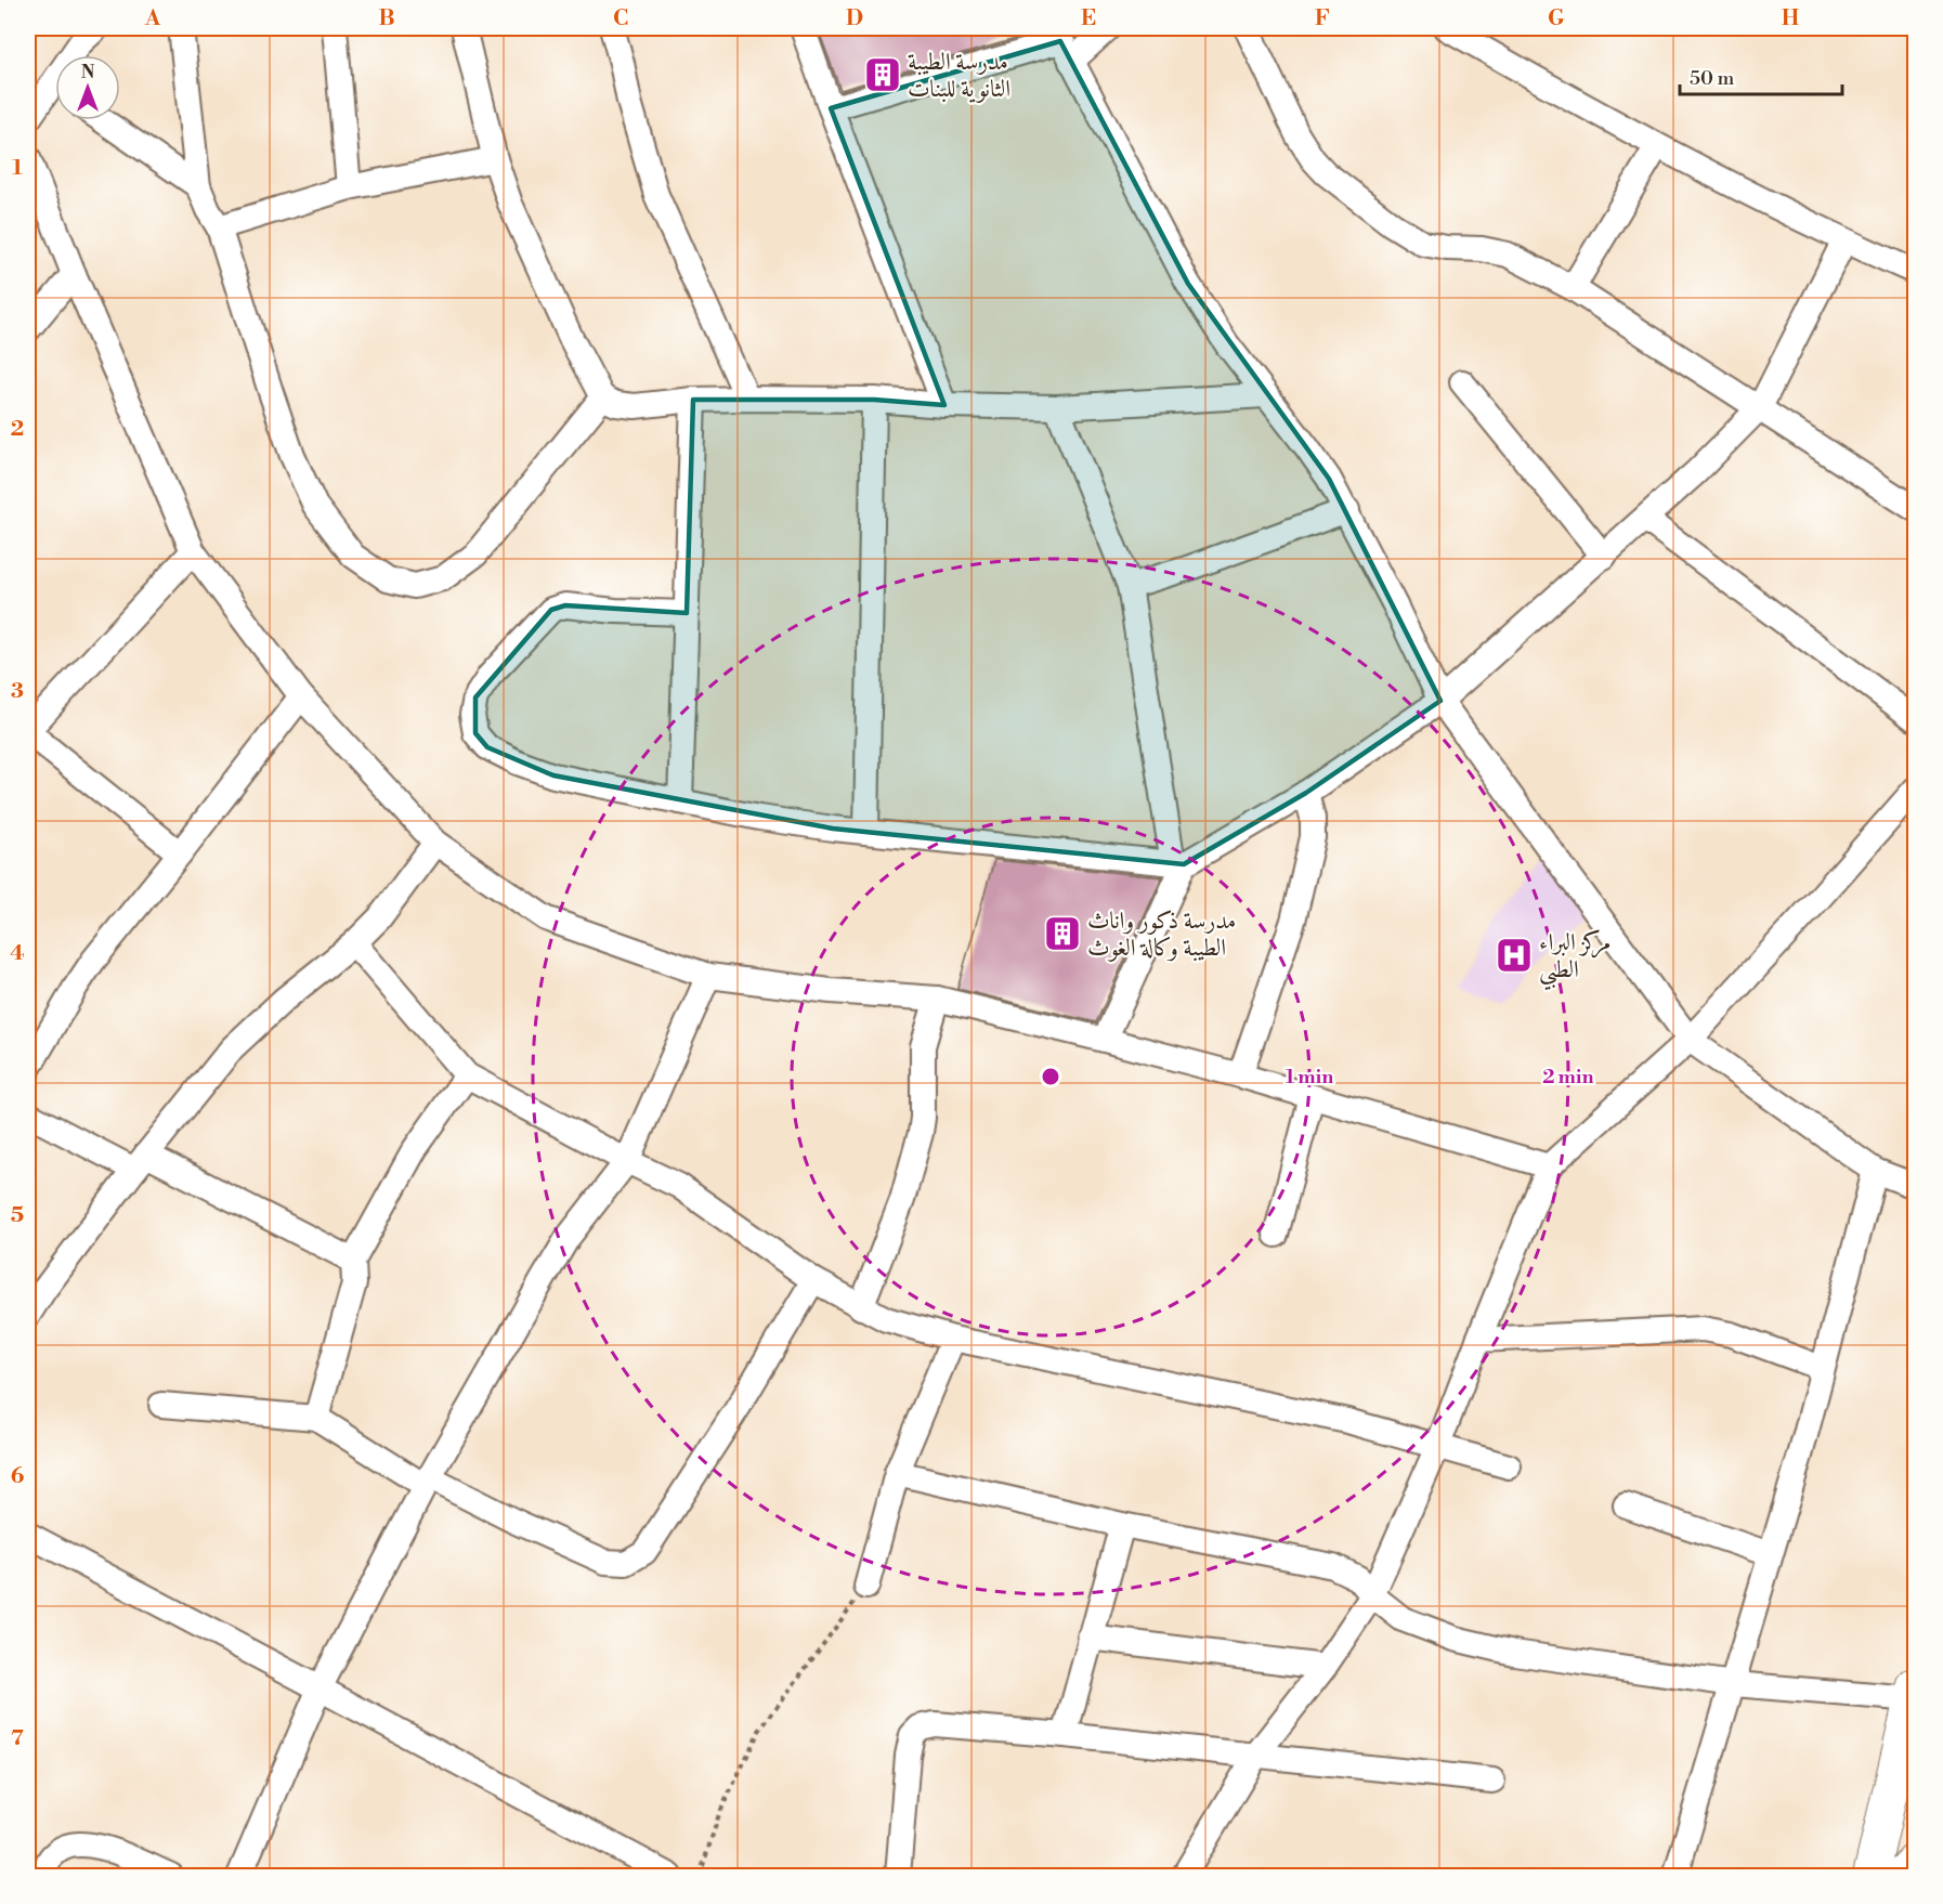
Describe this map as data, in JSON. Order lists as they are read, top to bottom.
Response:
{
  "places": {
    "building": ["مدرسة الطيبة الثانوية للبنات", "مدرسة ذكور واناث الطيبة وكالة الغوث"],
    "hospital": ["مركز البراء الطبي"]
  },
  "scale_bar": "50 m",
  "north": "top",
  "grid": {
    "columns": [
      "A",
      "B",
      "C",
      "D",
      "E",
      "F",
      "G",
      "H"
    ],
    "rows": [
      "1",
      "2",
      "3",
      "4",
      "5",
      "6",
      "7"
    ]
  },
  "rings": ["1 min", "2 min"]
}
